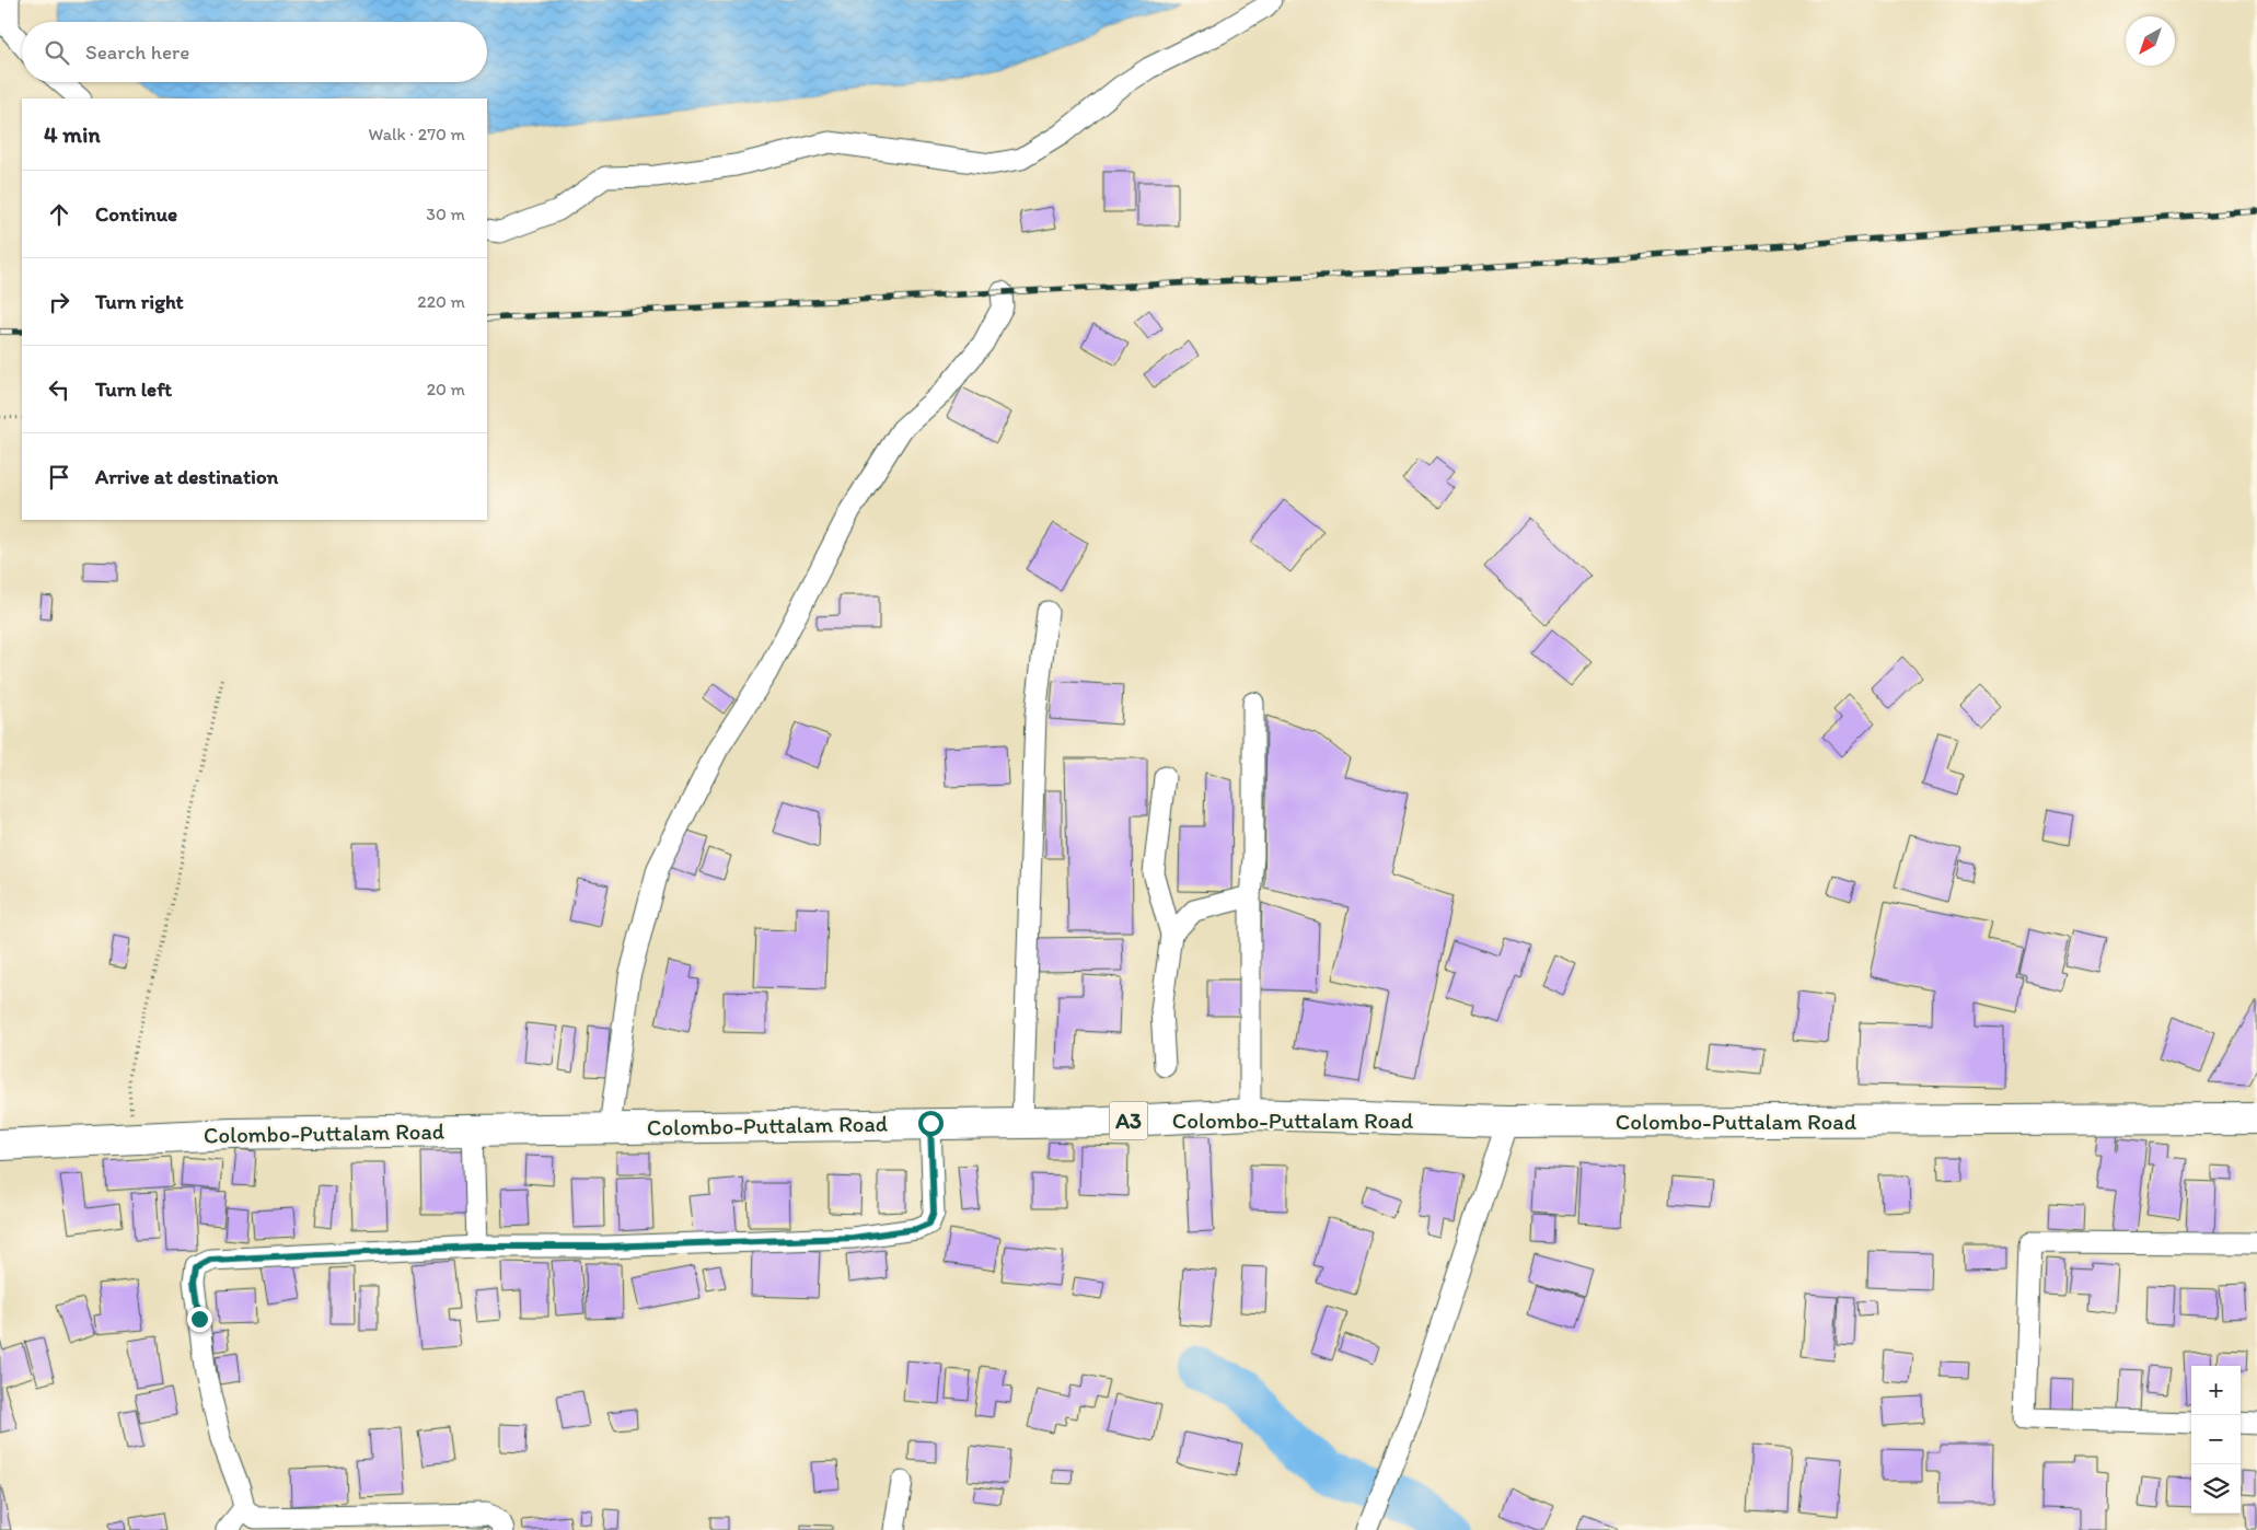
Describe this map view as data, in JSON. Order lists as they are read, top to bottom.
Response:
{
  "streets": {
    "highway": ["Colombo-Puttalam Road", "A3"]
  },
  "north": "bottom left",
  "page": {
    "search": "Search here",
    "heading": ["4 min", "Walk · 270 m"],
    "list": [
      ["Continue", "30 m"],
      ["Turn right", "220 m"],
      ["Turn left", "20 m"],
      "Arrive at destination"
    ],
    "map_buttons": ["+", "−"]
  }
}
